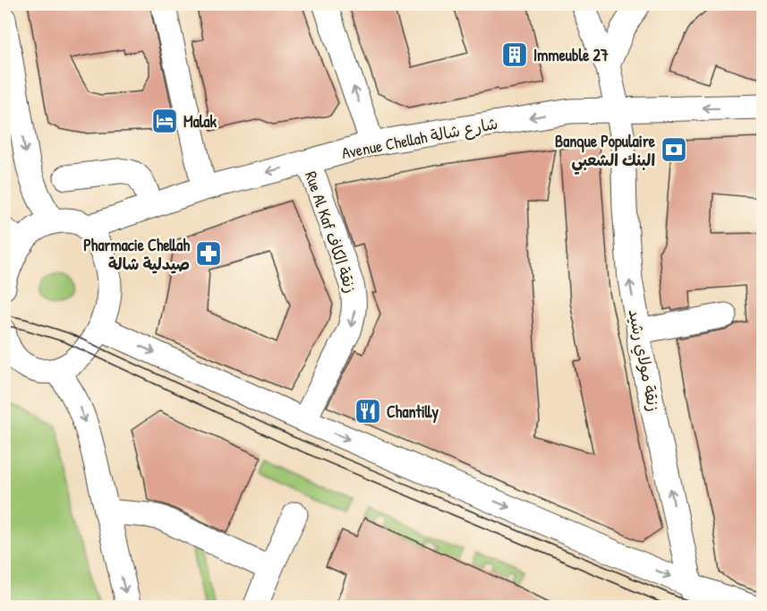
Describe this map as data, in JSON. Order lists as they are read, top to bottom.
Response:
{
  "streets": {
    "street": ["Avenue Chellah شارع شالة", "Rue Al Kaf زنقة الكاف", "زنقة مولاي رشيد"]
  },
  "crossings": [
    ["Avenue Chellah شارع شالة", "Rue Al Kaf زنقة الكاف"],
    ["Avenue Chellah شارع شالة", "زنقة مولاي رشيد"]
  ],
  "one_way": ["Avenue Chellah شارع شالة", "Rue Al Kaf زنقة الكاف", "زنقة مولاي رشيد"],
  "places": {
    "building": ["Immeuble 27"],
    "hotel": ["Malak"],
    "bank": ["Banque Populaire البنك الشعبي"],
    "pharmacy": ["Pharmacie Chellah صيدلية شالة"],
    "restaurant": ["Chantilly"]
  }
}
